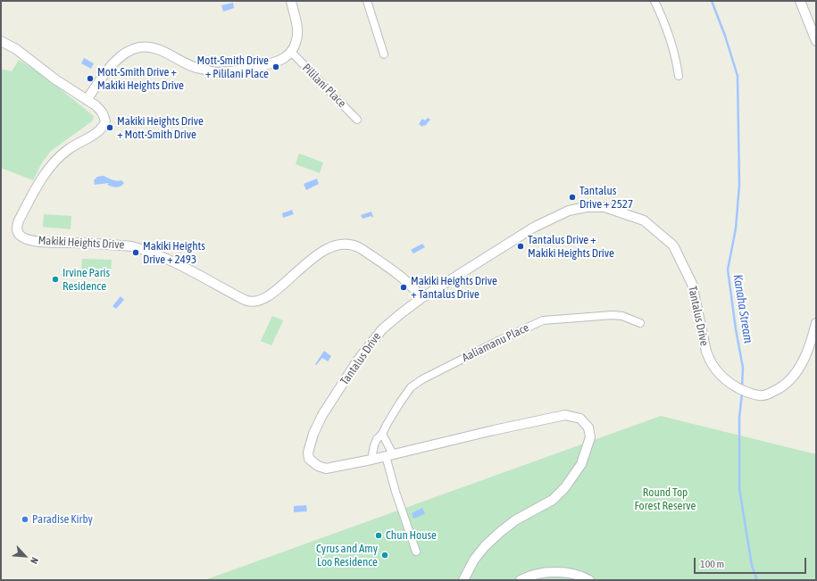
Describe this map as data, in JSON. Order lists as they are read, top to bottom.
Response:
{
  "streets": {
    "street": [
      "Pililani Place",
      "Makiki Heights Drive",
      "Tantalus Drive",
      "Aaliamanu Place"
    ]
  },
  "crossings": [
    ["Makiki Heights Drive", "Tantalus Drive"],
    ["Tantalus Drive", "Aaliamanu Place"]
  ],
  "water": ["Kanaha Stream"],
  "parks": ["Round Top Forest Reserve"],
  "places": [
    "Mott-Smith Drive + Pililani Place",
    "Mott-Smith Drive + Makiki Heights Drive",
    "Makiki Heights Drive + Mott-Smith Drive",
    "Tantalus Drive + 2527",
    "Tantalus Drive + Makiki Heights Drive",
    "Makiki Heights Drive + 2493",
    "Irvine Paris Residence",
    "Makiki Heights Drive + Tantalus Drive",
    "Paradise Kirby",
    "Chun House",
    "Cyrus and Amy Loo Residence"
  ],
  "scale_bar": "100 m",
  "north": "bottom right"
}
